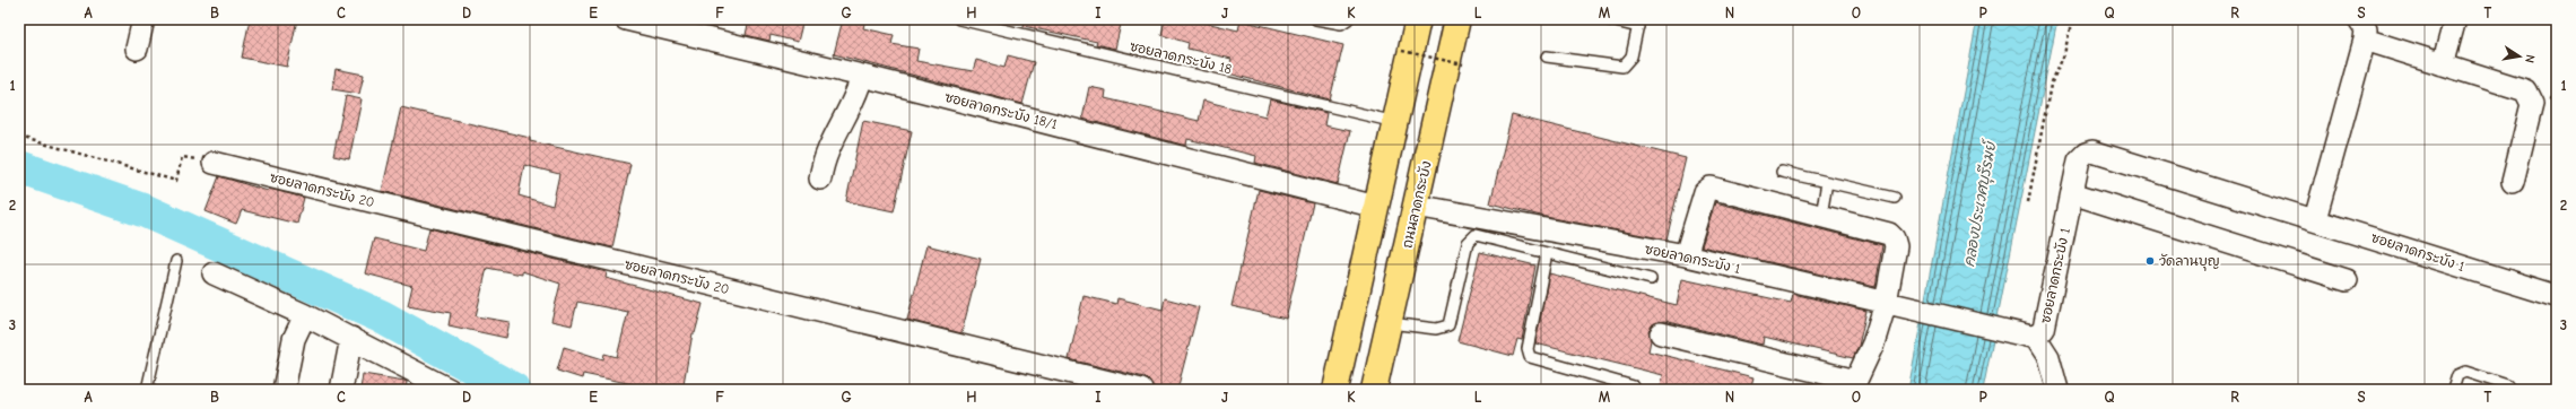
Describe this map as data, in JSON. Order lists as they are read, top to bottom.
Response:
{
  "streets": {
    "main road": ["ถนนลาดกระบัง"],
    "street": ["ซอยลาดกระบัง 18/1", "ซอยลาดกระบัง 20", "ซอยลาดกระบัง 1"],
    "lane": ["ซอยลาดกระบัง 18"]
  },
  "crossings": [
    ["ถนนลาดกระบัง", "ซอยลาดกระบัง 1"]
  ],
  "water": ["คลองประเวศบุรีรมย์"],
  "places": ["วัดลานบุญ"],
  "north": "right",
  "grid": {
    "columns": [
      "A",
      "B",
      "C",
      "D",
      "E",
      "F",
      "G",
      "H",
      "I",
      "J",
      "K",
      "L",
      "M",
      "N",
      "O",
      "P",
      "Q",
      "R",
      "S",
      "T"
    ],
    "rows": ["1", "2", "3"]
  }
}
